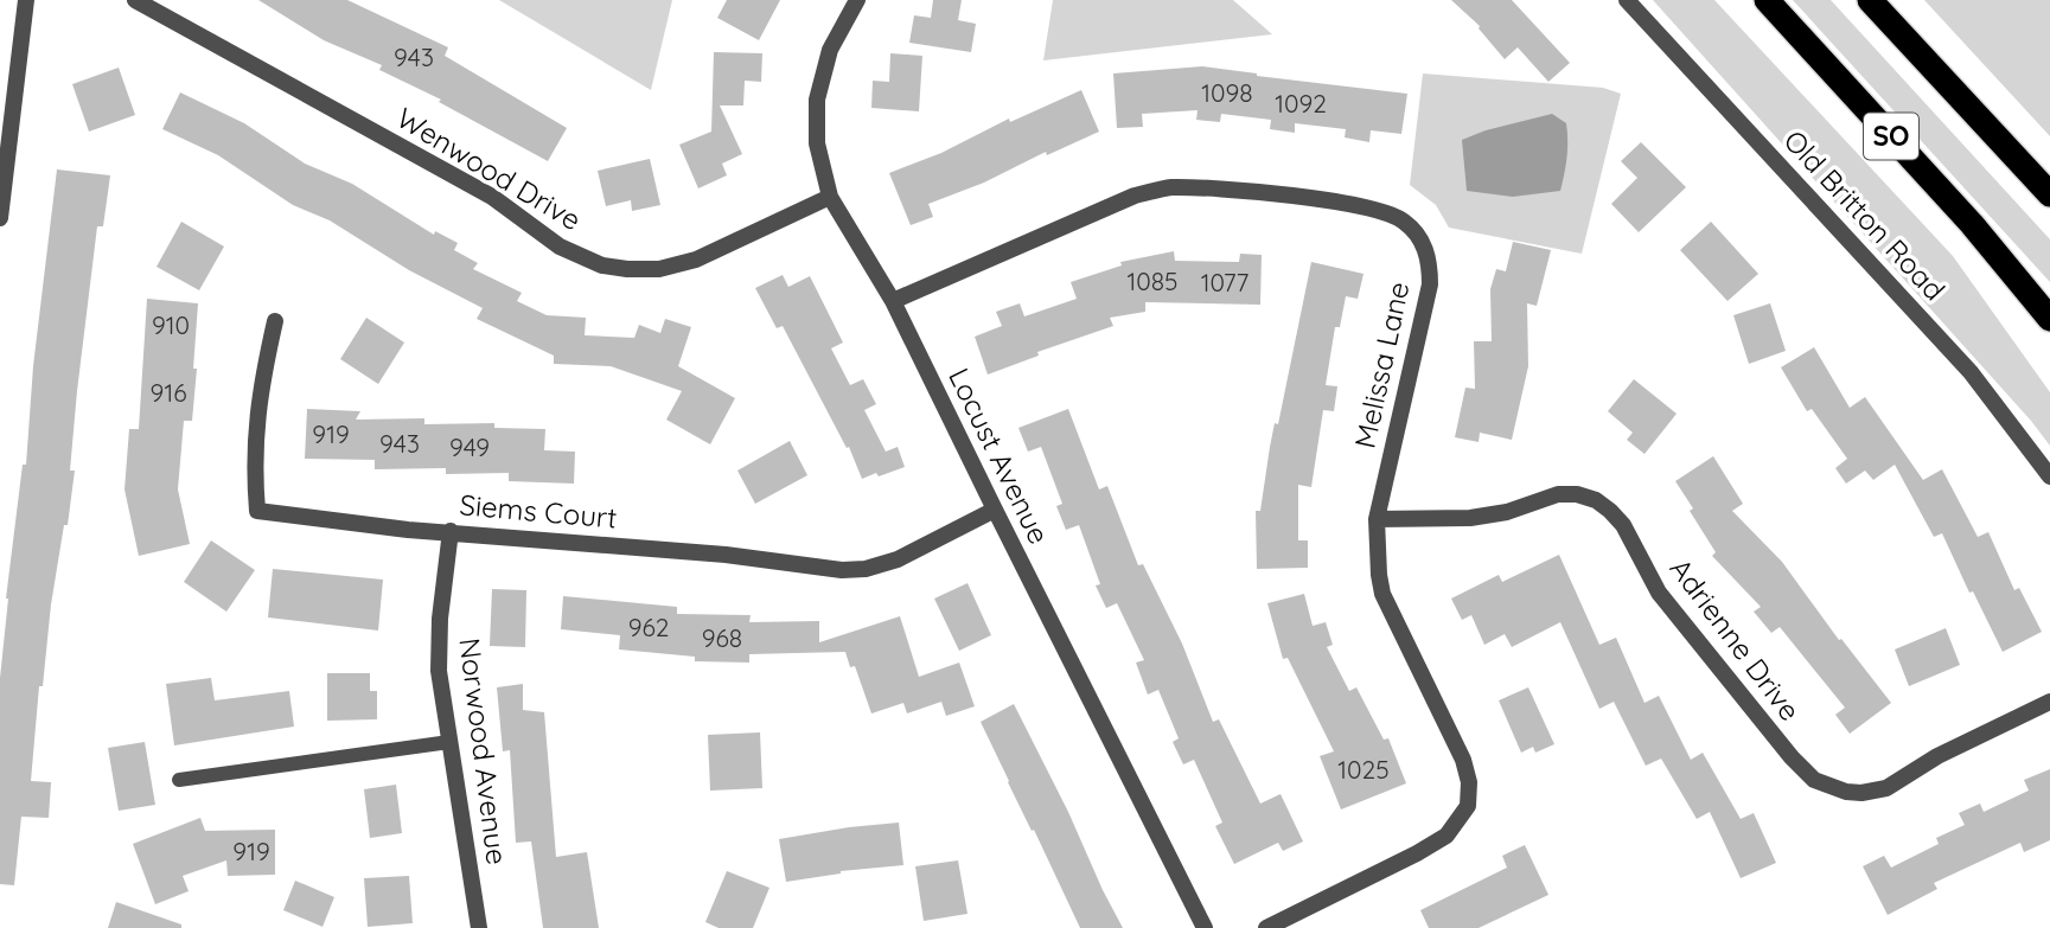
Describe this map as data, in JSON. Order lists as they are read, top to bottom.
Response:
{
  "streets": {
    "highway": ["SO"],
    "street": [
      "Wenwood Drive",
      "Old Britton Road",
      "Melissa Lane",
      "Locust Avenue",
      "Siems Court",
      "Adrienne Drive",
      "Norwood Avenue"
    ]
  },
  "crossings": [
    ["Wenwood Drive", "Locust Avenue"],
    ["Melissa Lane", "Locust Avenue"],
    ["Melissa Lane", "Adrienne Drive"],
    ["Locust Avenue", "Siems Court"],
    ["Siems Court", "Norwood Avenue"]
  ],
  "house_numbers": [
    "943",
    "1098",
    "1092",
    "1085",
    "1077",
    "910",
    "916",
    "919",
    "943",
    "949",
    "962",
    "968",
    "1025",
    "919"
  ]
}
